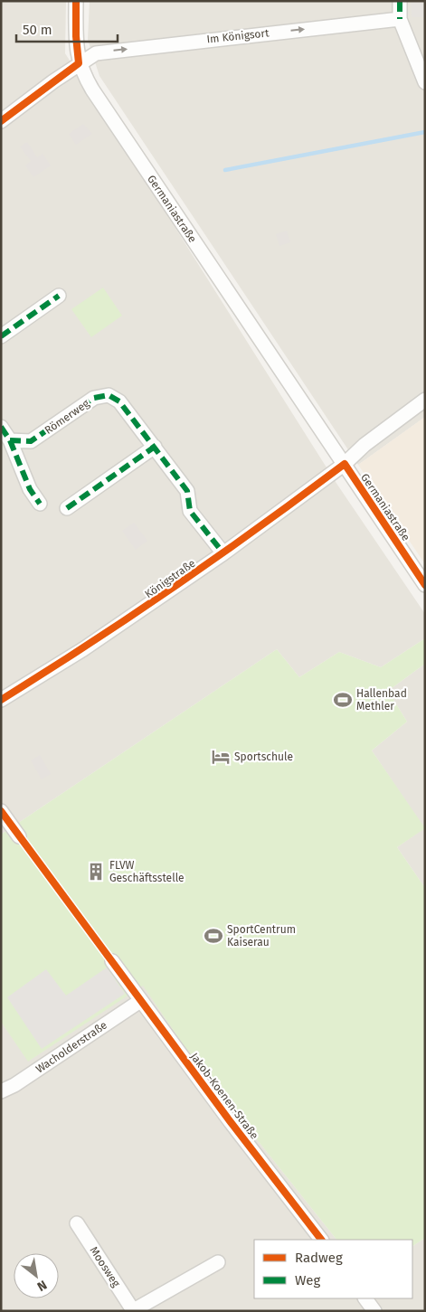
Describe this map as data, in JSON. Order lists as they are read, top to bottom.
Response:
{
  "streets": {
    "street": [
      "Im Königsort",
      "Germaniastraße",
      "Römerweg",
      "Königstraße",
      "Wacholderstraße",
      "Jakob-Koenen-Straße",
      "Moosweg"
    ]
  },
  "crossings": [
    ["Im Königsort", "Germaniastraße"],
    ["Germaniastraße", "Königstraße"],
    ["Römerweg", "Königstraße"],
    ["Wacholderstraße", "Jakob-Koenen-Straße"]
  ],
  "one_way": ["Im Königsort"],
  "places": {
    "sports": ["Hallenbad Methler", "SportCentrum Kaiserau"],
    "hotel": ["Sportschule"],
    "building": ["FLVW Geschäftsstelle"]
  },
  "legend": ["Radweg", "Weg"],
  "scale_bar": "50 m",
  "north": "bottom right"
}
